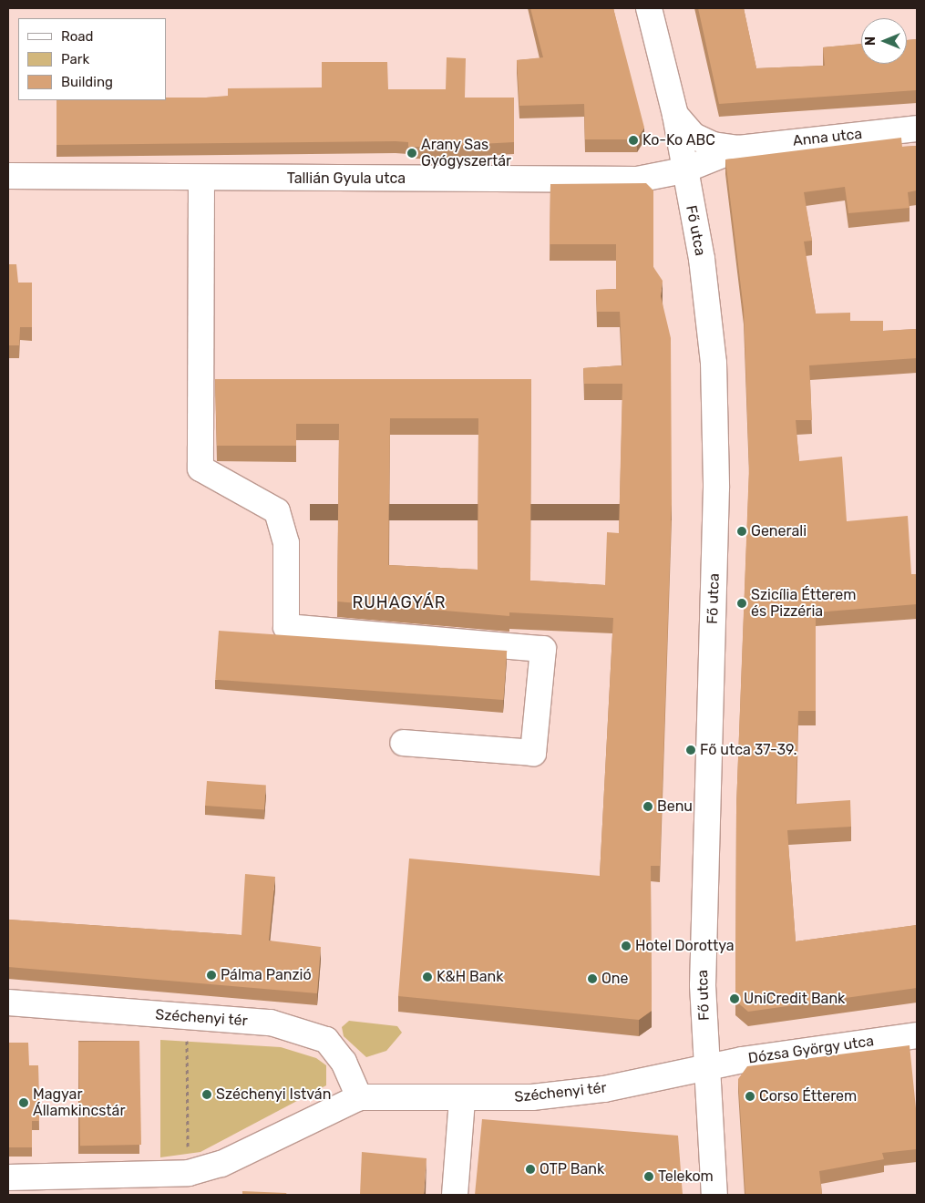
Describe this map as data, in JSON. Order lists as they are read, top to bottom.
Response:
{
  "streets": {
    "street": [
      "Anna utca",
      "Tallián Gyula utca",
      "Fő utca",
      "Széchenyi tér",
      "Dózsa György utca"
    ]
  },
  "crossings": [
    ["Anna utca", "Tallián Gyula utca"],
    ["Anna utca", "Fő utca"],
    ["Tallián Gyula utca", "Fő utca"],
    ["Fő utca", "Széchenyi tér"],
    ["Fő utca", "Dózsa György utca"],
    ["Széchenyi tér", "Dózsa György utca"]
  ],
  "districts": ["RUHAGYÁR"],
  "places": [
    "Ko-Ko ABC",
    "Arany Sas Gyógyszertár",
    "Generali",
    "Szicília Étterem és Pizzéria",
    "Fő utca 37-39.",
    "Benu",
    "Hotel Dorottya",
    "Pálma Panzió",
    "K&H Bank",
    "One",
    "UniCredit Bank",
    "Széchenyi István",
    "Corso Étterem",
    "Magyar Államkincstár",
    "OTP Bank",
    "Telekom"
  ],
  "legend": ["Road", "Park", "Building"],
  "north": "left"
}
